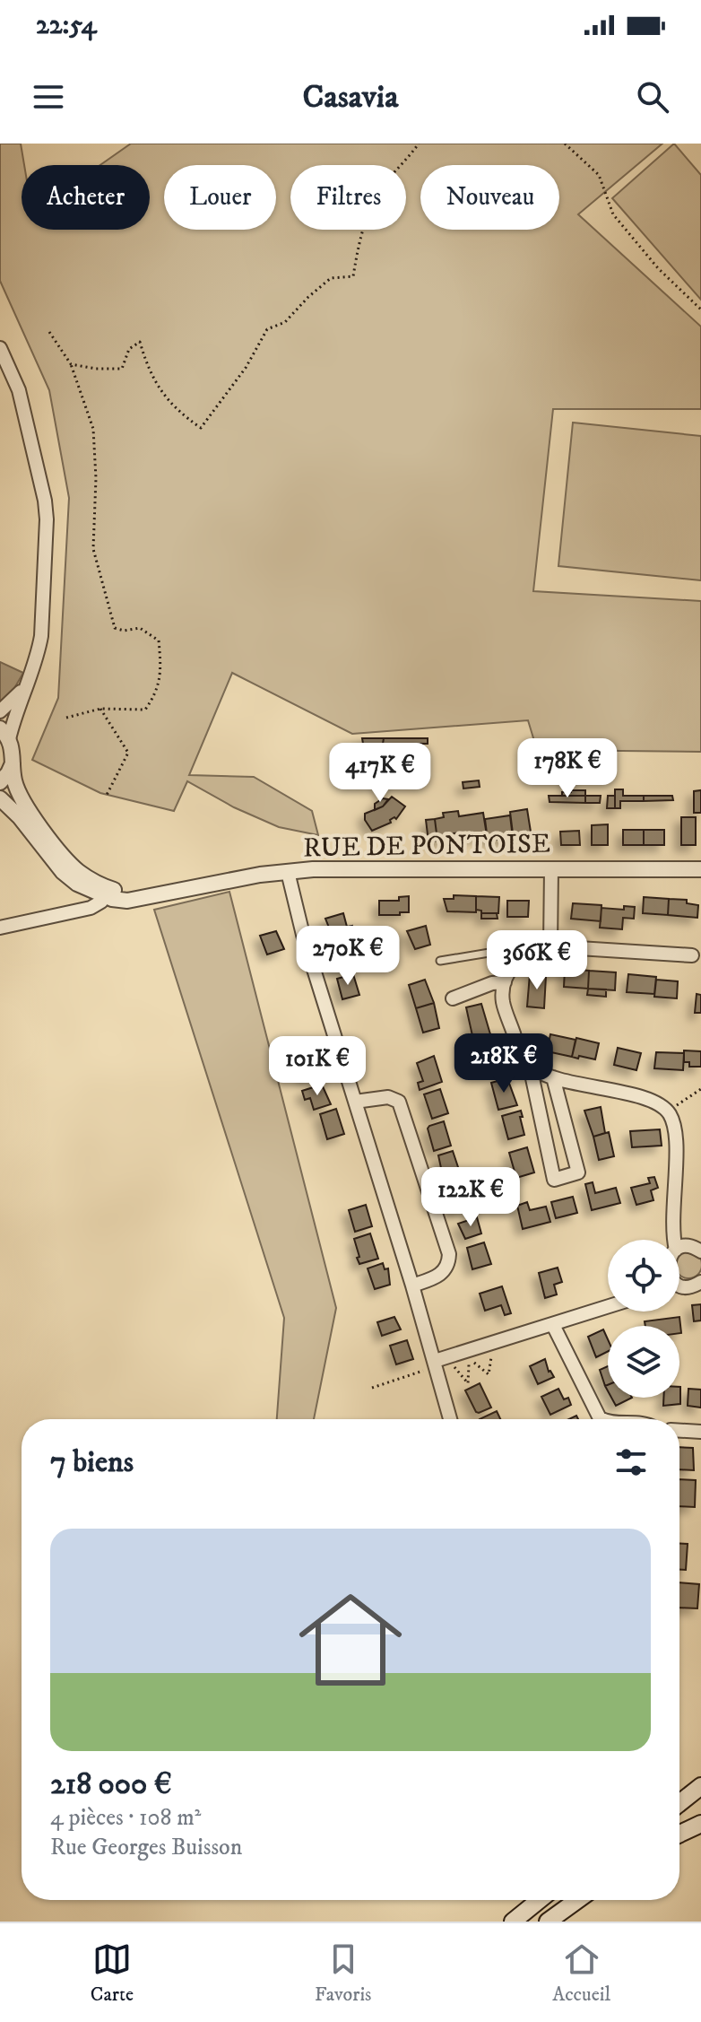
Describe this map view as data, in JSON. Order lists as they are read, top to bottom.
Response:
{
  "streets": {
    "street": ["RUE DE PONTOISE"]
  },
  "page": {
    "status": "22:54",
    "header": "Casavia",
    "chip": [
      "Acheter",
      "Louer",
      "Filtres",
      "Nouveau"
    ],
    "price": [
      "178K €",
      "417K €",
      "270K €",
      "366K €",
      "218K €",
      "101K €",
      "122K €"
    ],
    "heading": "7 biens",
    "list": [
      {
        "name": "218 000 €",
        "note": "4 pièces · 108 m² · Rue Georges Buisson"
      }
    ],
    "tabs": ["Carte", "Favoris", "Accueil"]
  }
}
